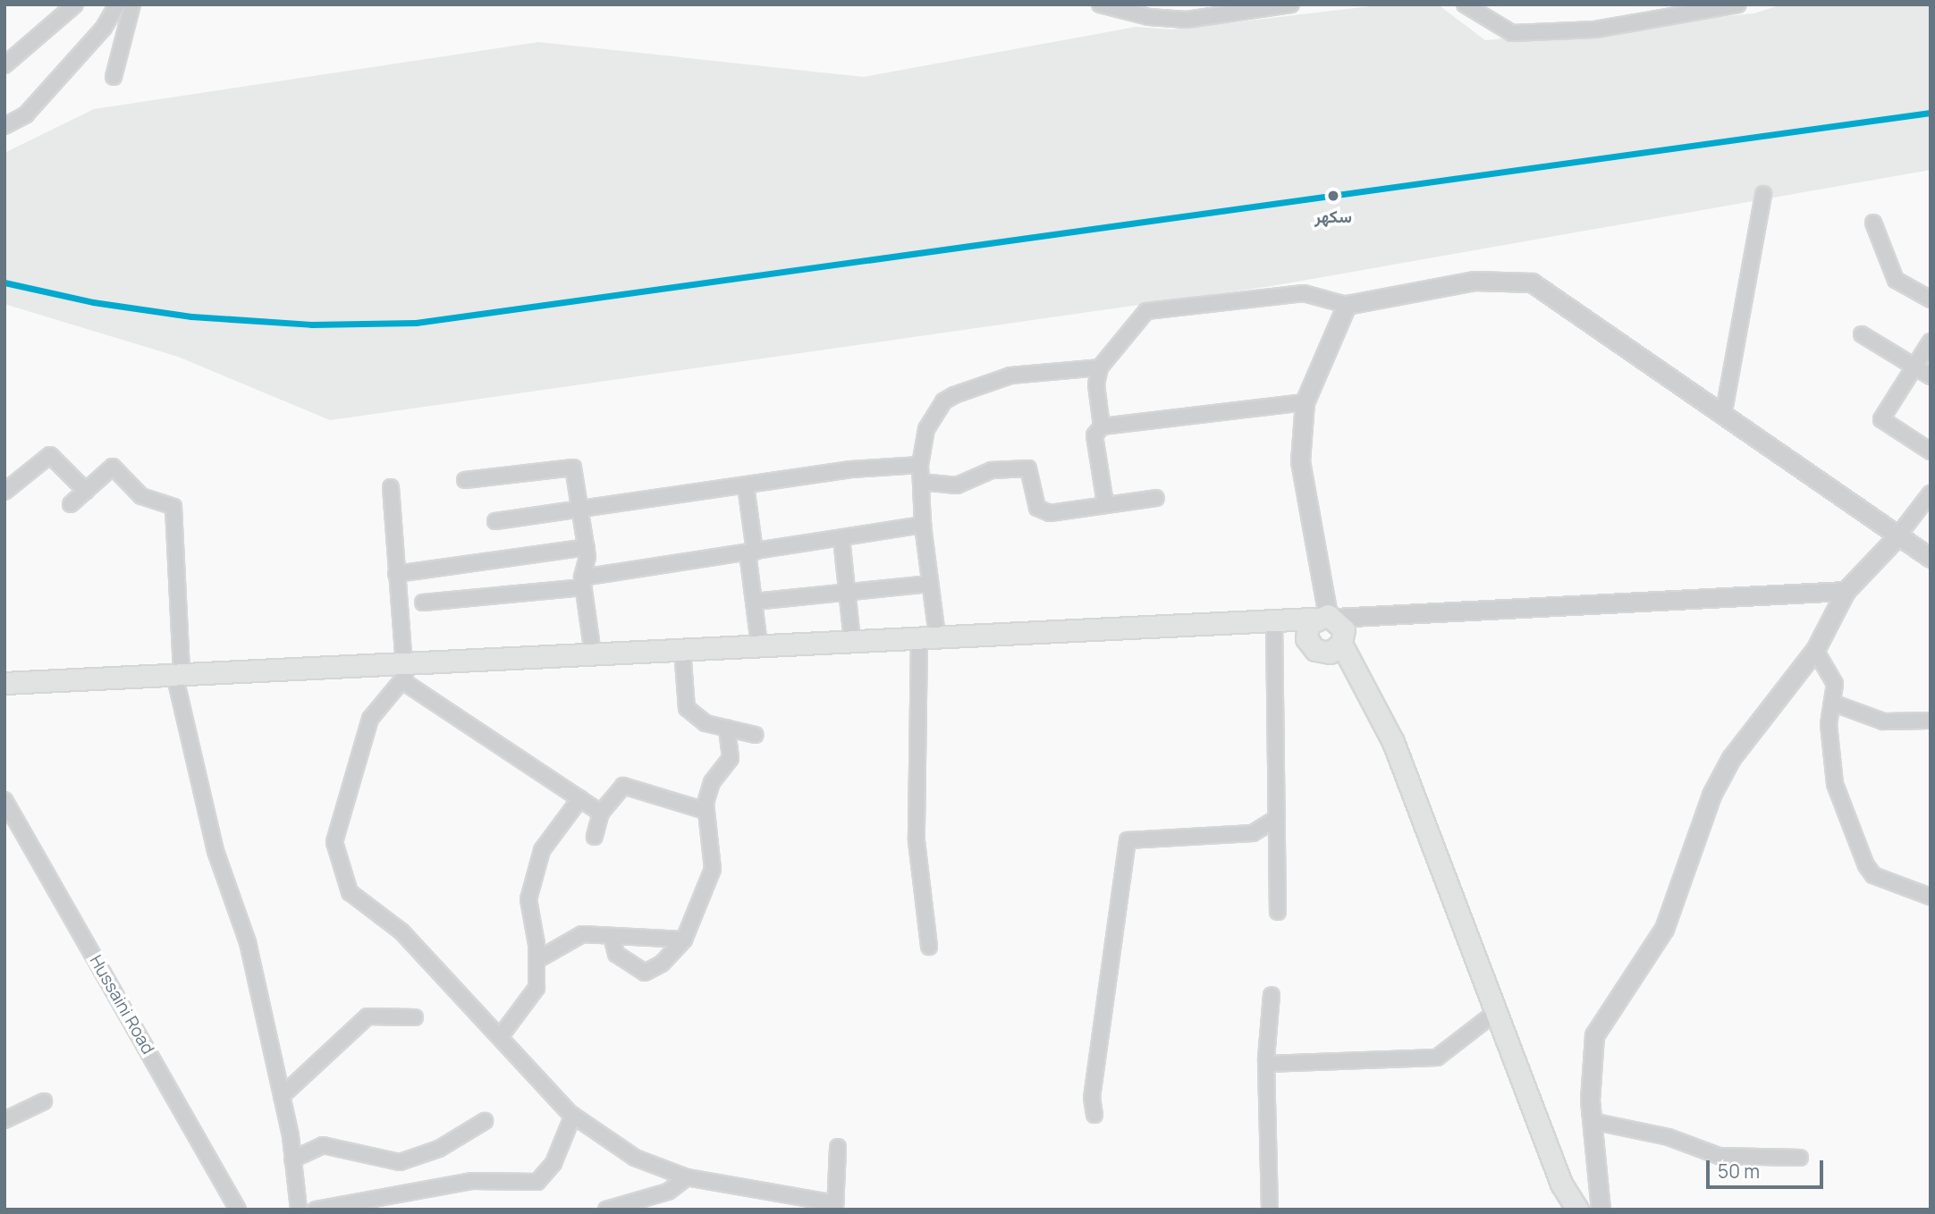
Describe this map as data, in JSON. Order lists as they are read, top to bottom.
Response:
{
  "streets": {
    "street": ["Hussaini Road"]
  },
  "places": ["سكهر"],
  "scale_bar": "50 m"
}
